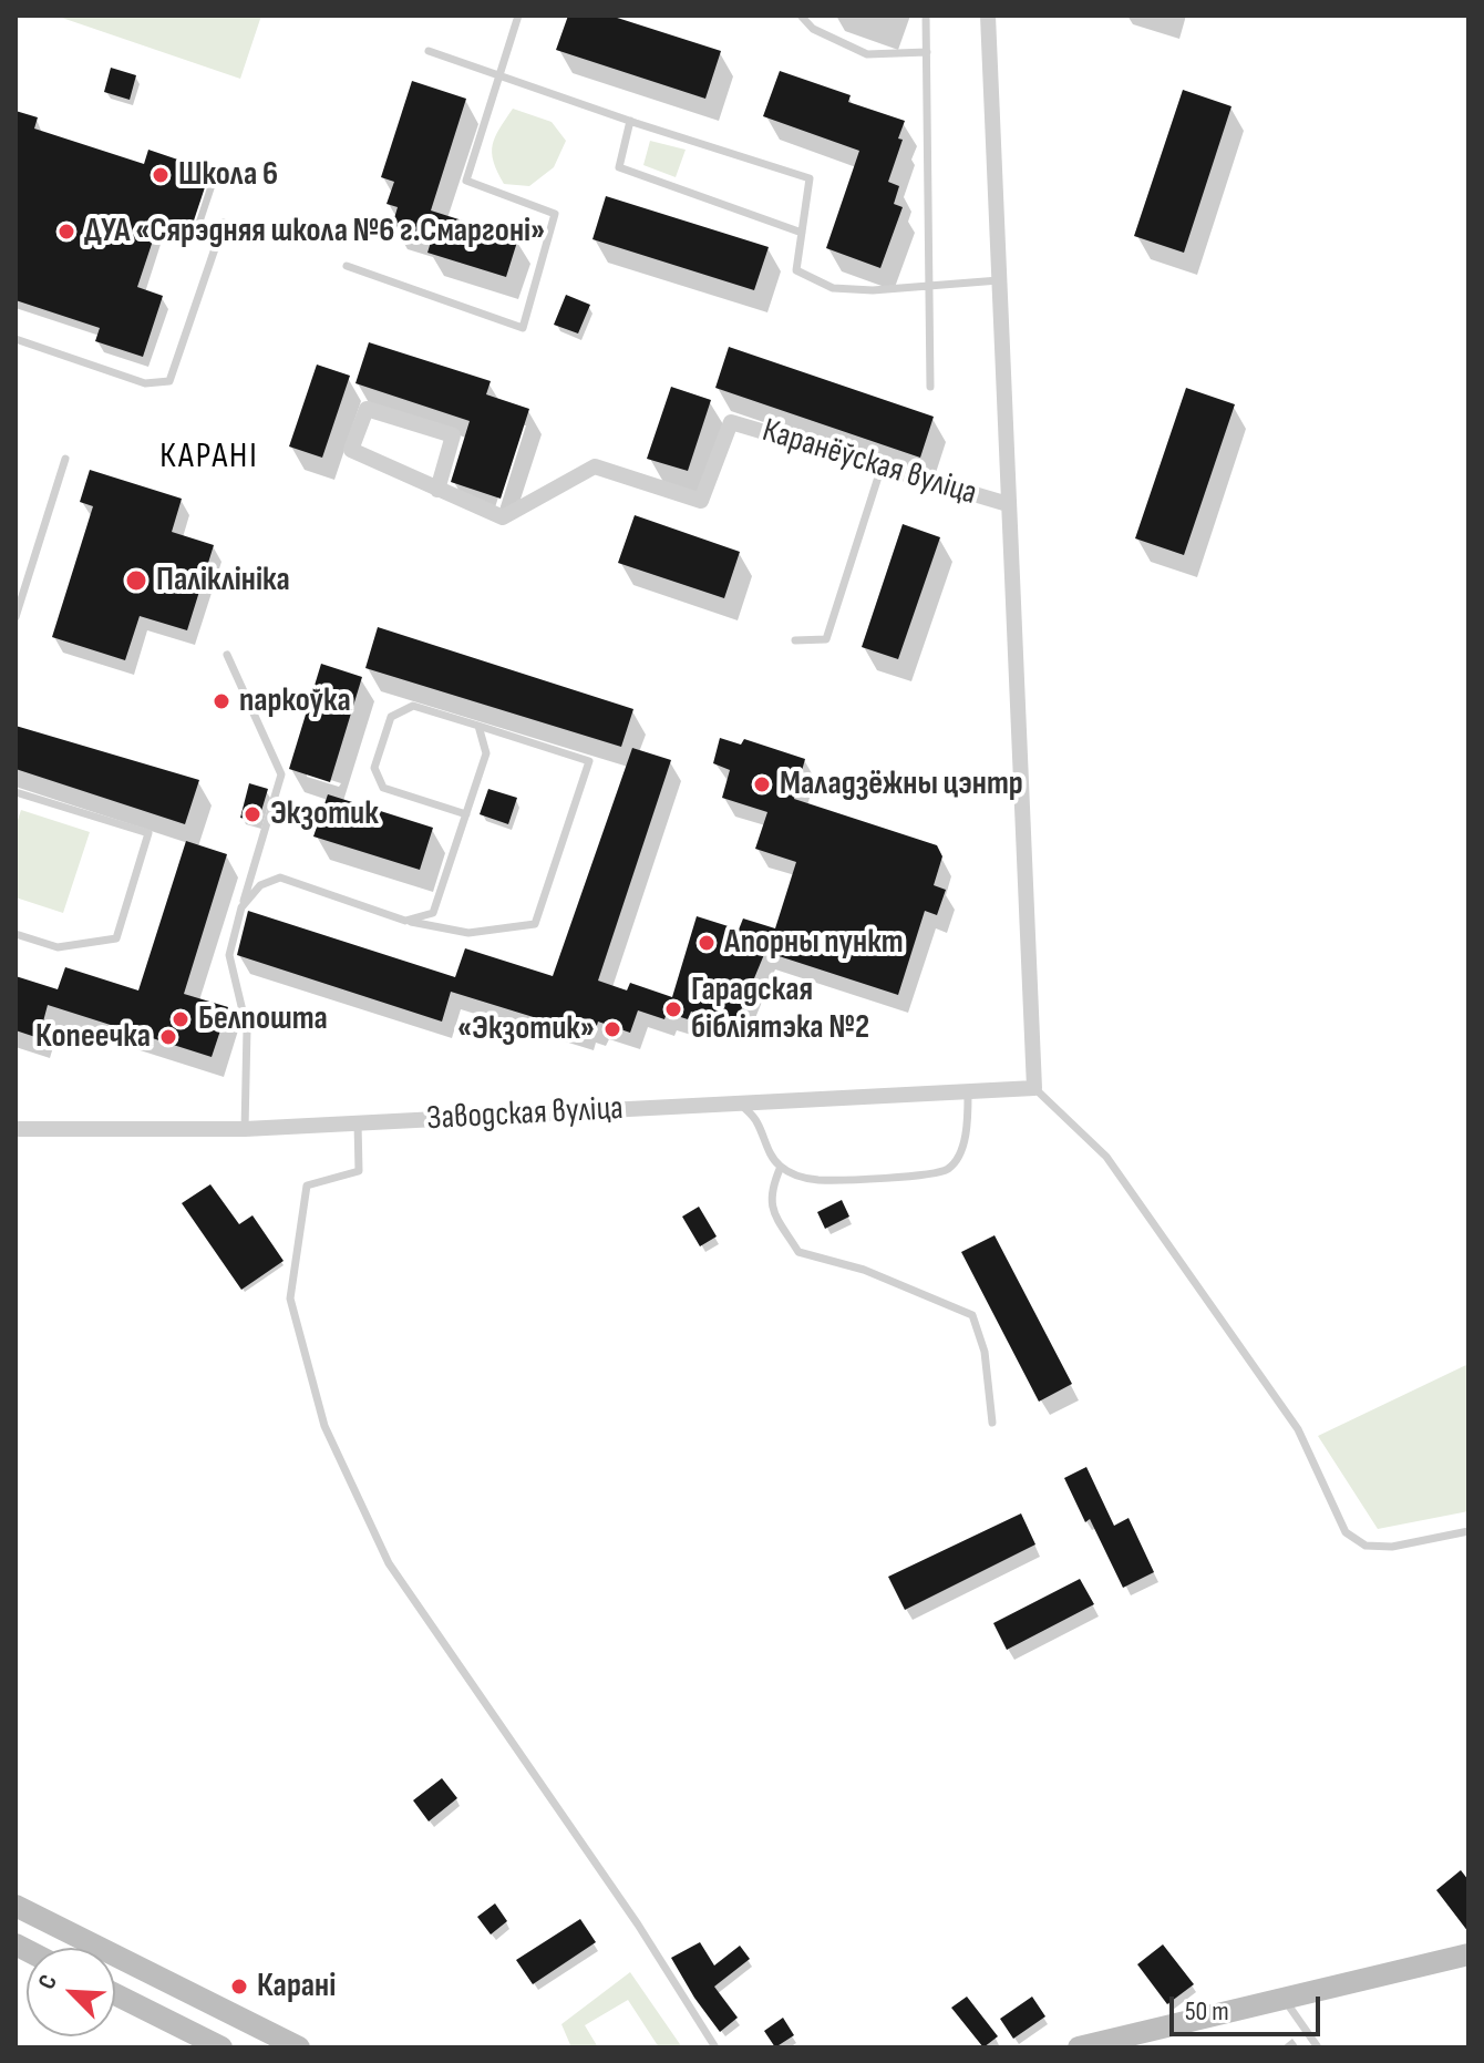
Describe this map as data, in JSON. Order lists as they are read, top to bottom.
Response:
{
  "streets": {
    "street": ["Каранёўская вуліца", "Заводская вуліца"]
  },
  "crossings": [
    ["Каранёўская вуліца", "Заводская вуліца"]
  ],
  "districts": ["КАРАНІ"],
  "places": [
    "Школа 6",
    "ДУА «Сярэдняя школа №6 г.Смаргоні»",
    "Паліклініка",
    "паркоўка",
    "Маладзёжны цэнтр",
    "Экзотик",
    "Апорны пункт",
    "Гарадская бібліятэка №2",
    "Белпошта",
    "«Экзотик»",
    "Копеечка",
    "Карані"
  ],
  "scale_bar": "50 m",
  "north": "top left"
}
